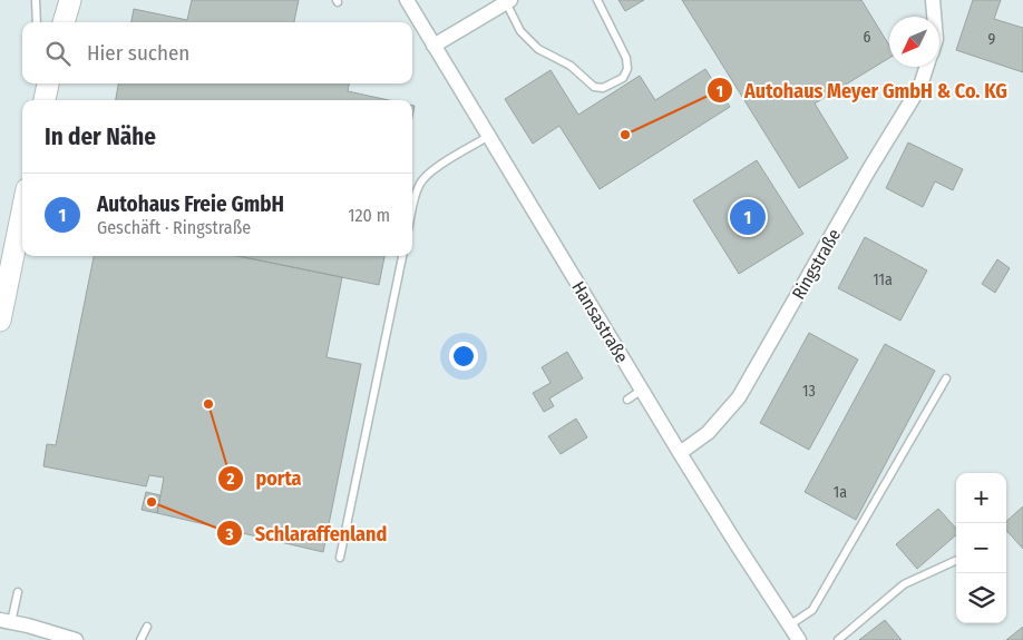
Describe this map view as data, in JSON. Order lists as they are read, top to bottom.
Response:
{
  "streets": {
    "street": ["Ringstraße", "Hansastraße"]
  },
  "crossings": [
    ["Ringstraße", "Hansastraße"]
  ],
  "places": ["Autohaus Meyer GmbH & Co. KG", "porta", "Schlaraffenland"],
  "house_numbers": [
    "6",
    "9",
    "11a",
    "13",
    "1a"
  ],
  "north": "bottom left",
  "page": {
    "search": "Hier suchen",
    "heading": "In der Nähe",
    "list": [
      {
        "mark": "1",
        "name": "Autohaus Freie GmbH",
        "note": "Geschäft · Ringstraße",
        "value": "120 m"
      }
    ],
    "pins": "1",
    "map_buttons": ["+", "−"]
  }
}
